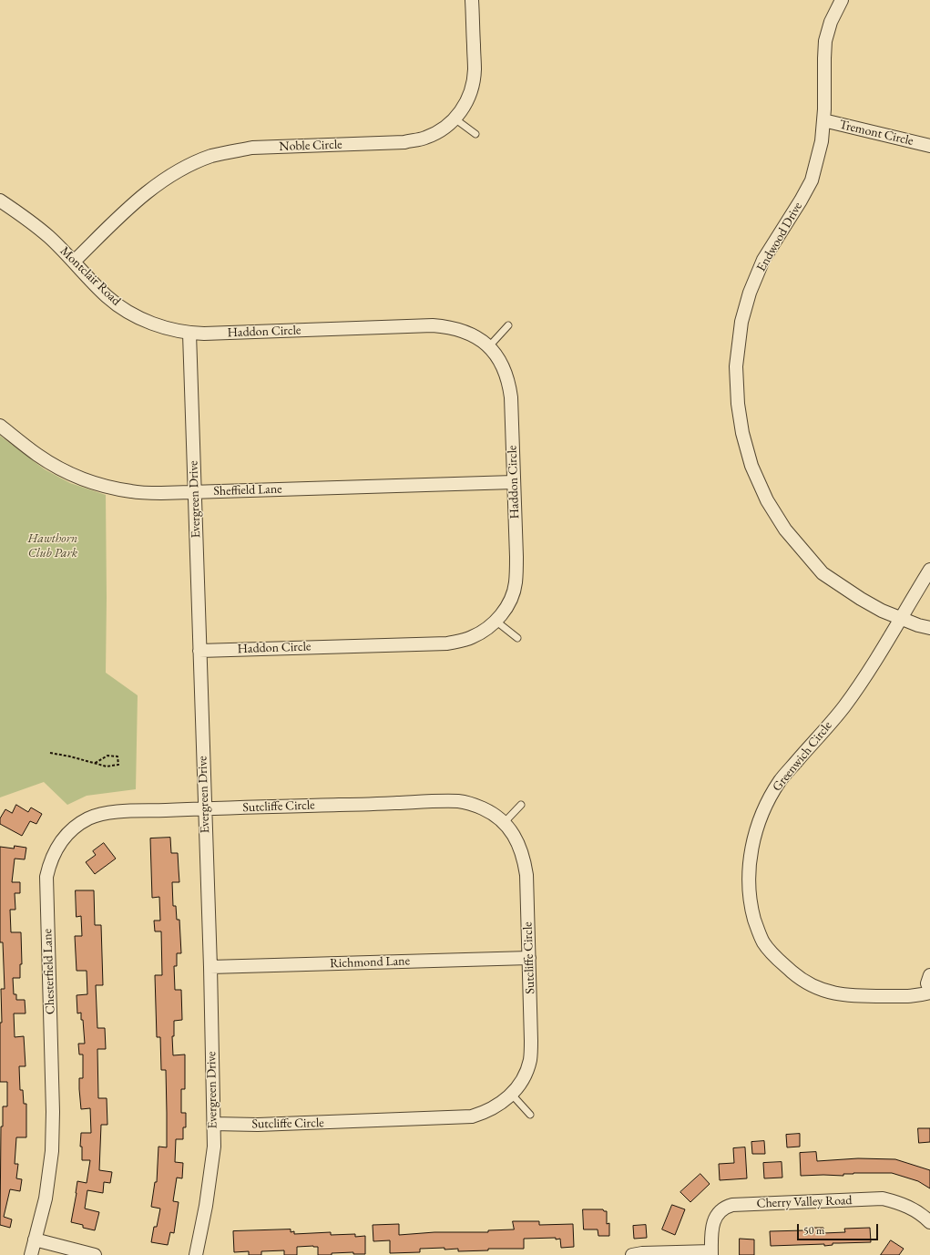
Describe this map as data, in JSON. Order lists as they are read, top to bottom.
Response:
{
  "streets": {
    "street": [
      "Tremont Circle",
      "Noble Circle",
      "Endwood Drive",
      "Montclair Road",
      "Haddon Circle",
      "Sheffield Lane",
      "Evergreen Drive",
      "Greenwich Circle",
      "Sutcliffe Circle",
      "Richmond Lane",
      "Chesterfield Lane",
      "Cherry Valley Road"
    ]
  },
  "crossings": [
    ["Tremont Circle", "Endwood Drive"],
    ["Noble Circle", "Montclair Road"],
    ["Endwood Drive", "Greenwich Circle"],
    ["Montclair Road", "Haddon Circle"],
    ["Montclair Road", "Evergreen Drive"],
    ["Haddon Circle", "Sheffield Lane"],
    ["Haddon Circle", "Evergreen Drive"],
    ["Sheffield Lane", "Evergreen Drive"],
    ["Evergreen Drive", "Sutcliffe Circle"],
    ["Evergreen Drive", "Richmond Lane"],
    ["Evergreen Drive", "Chesterfield Lane"],
    ["Sutcliffe Circle", "Richmond Lane"],
    ["Sutcliffe Circle", "Chesterfield Lane"]
  ],
  "parks": ["Hawthorn Club Park"],
  "scale_bar": "50 m"
}
